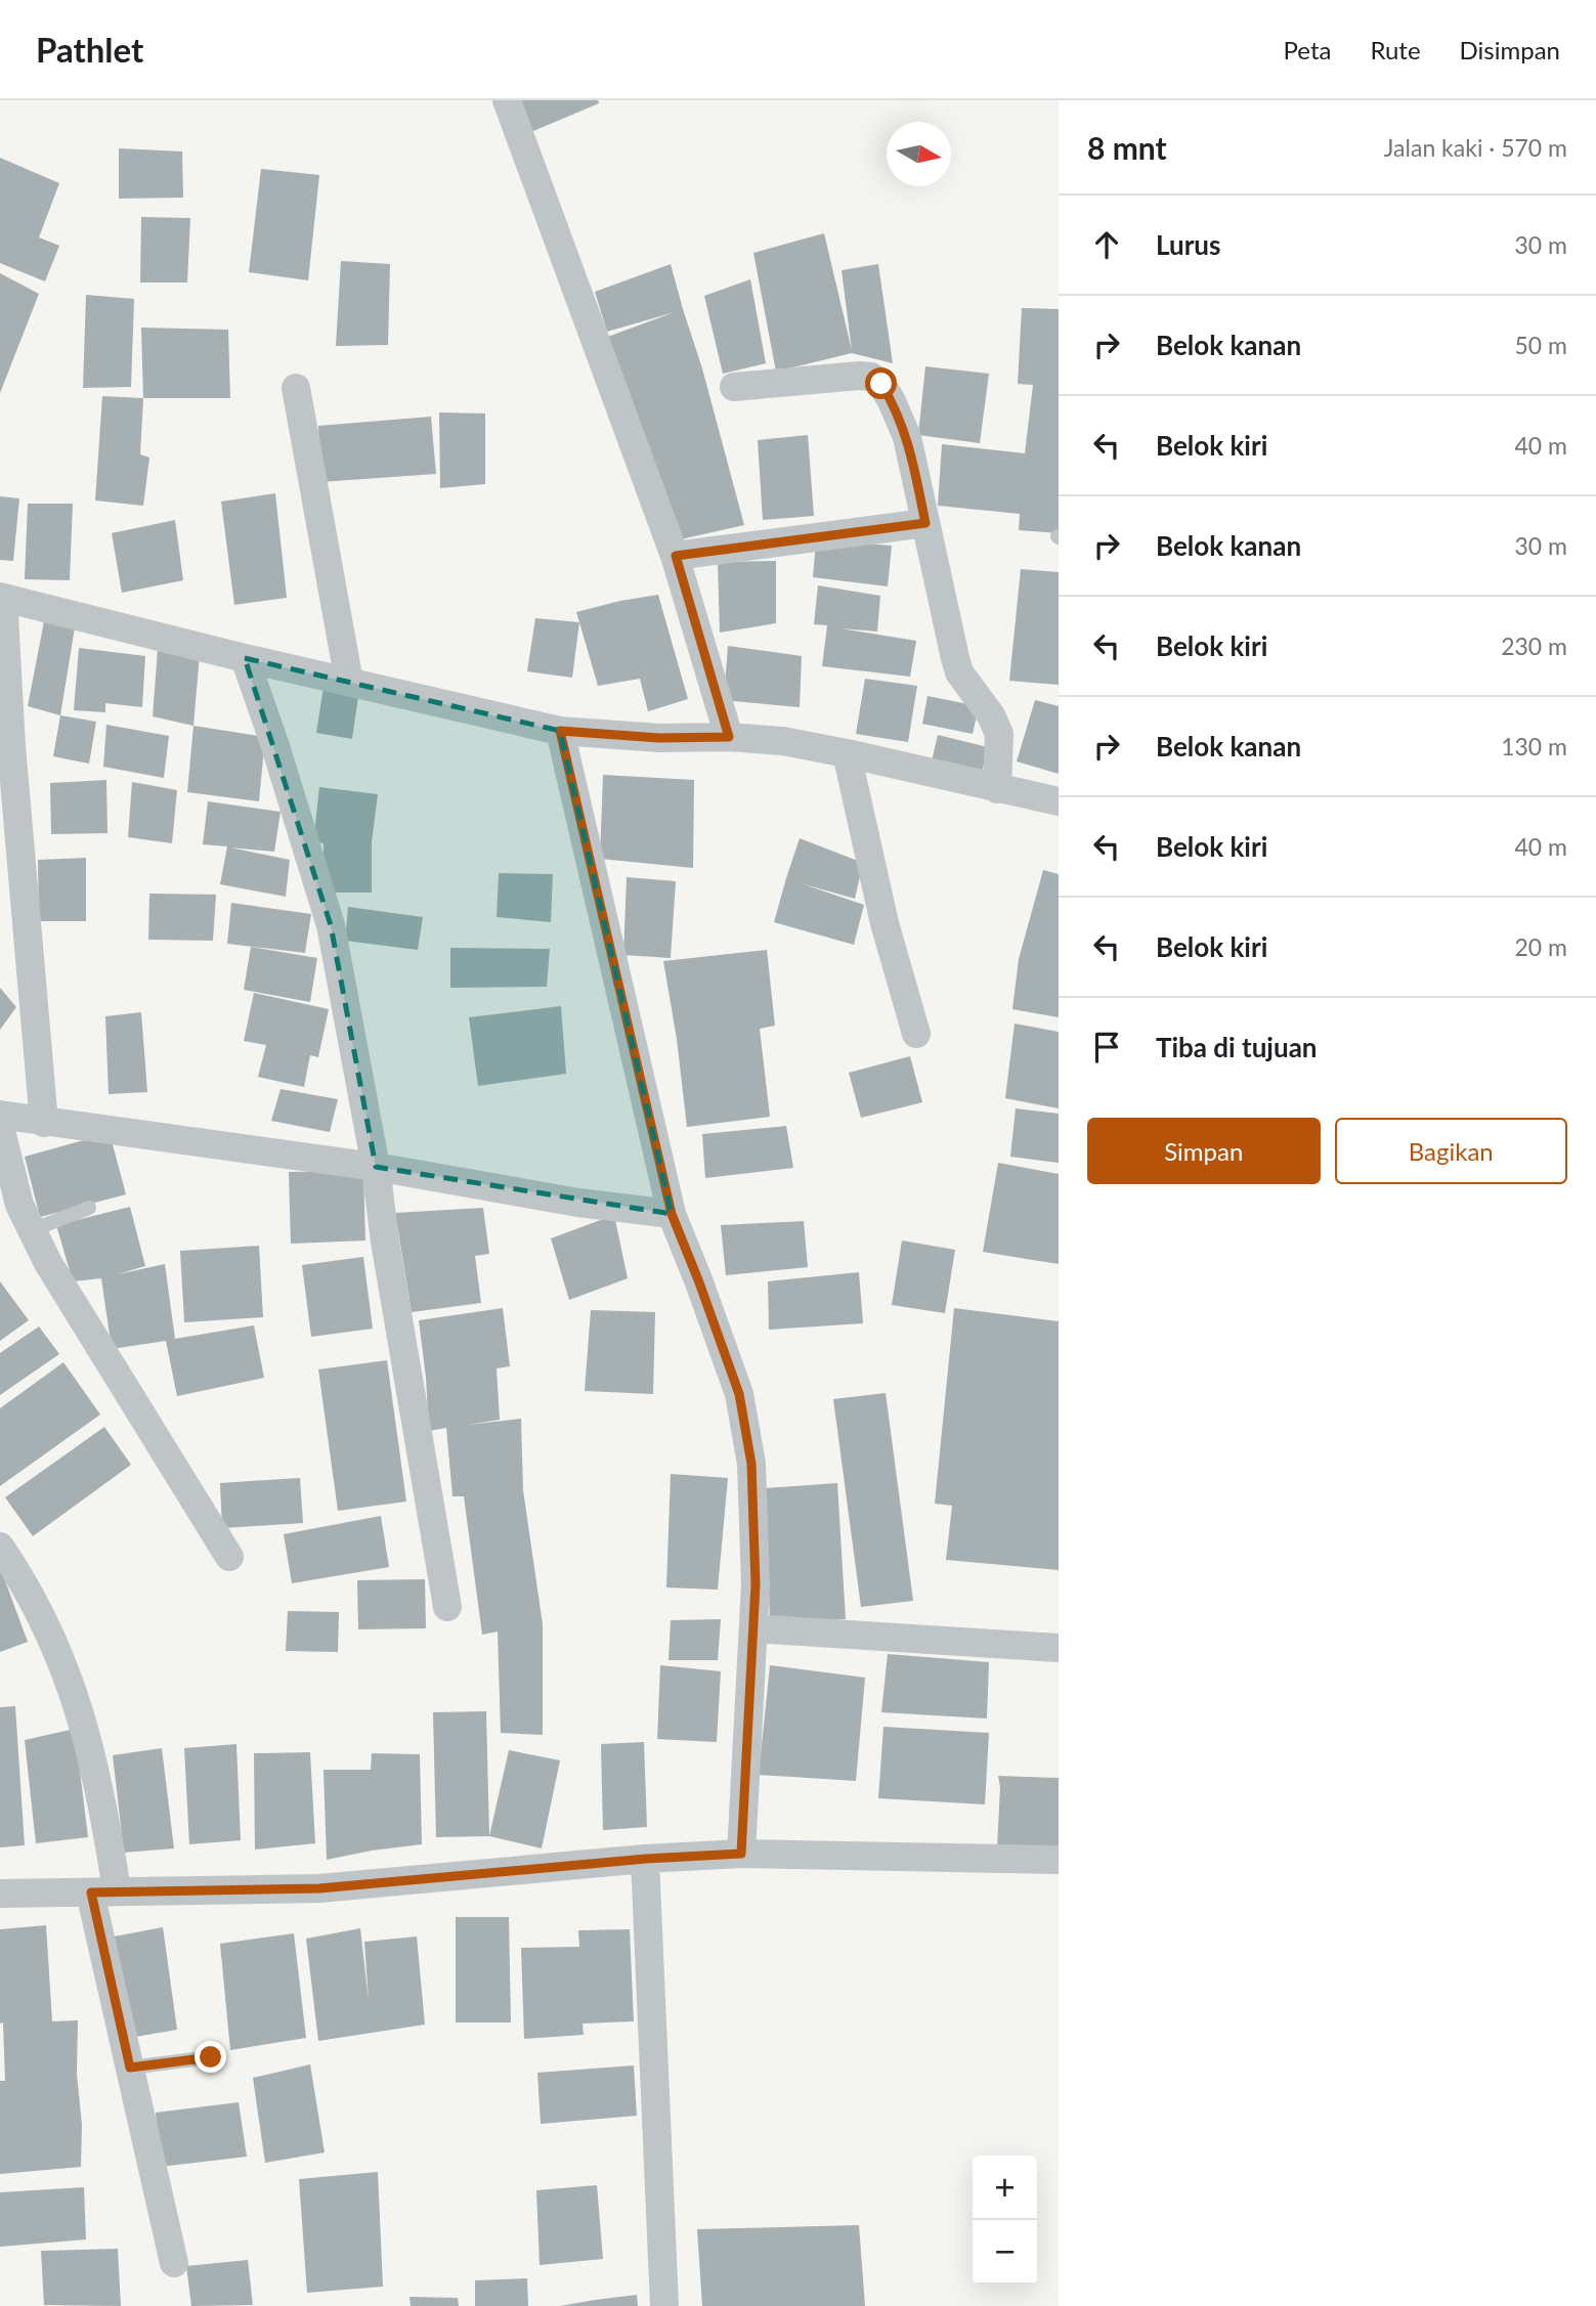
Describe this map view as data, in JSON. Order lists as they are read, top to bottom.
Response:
{
  "north": "right",
  "page": {
    "header": "Pathlet",
    "nav": ["Peta", "Rute", "Disimpan"],
    "heading": ["8 mnt", "Jalan kaki · 570 m"],
    "list": [
      ["Lurus", "30 m"],
      ["Belok kanan", "50 m"],
      ["Belok kiri", "40 m"],
      ["Belok kanan", "30 m"],
      ["Belok kiri", "230 m"],
      ["Belok kanan", "130 m"],
      ["Belok kiri", "40 m"],
      ["Belok kiri", "20 m"],
      "Tiba di tujuan"
    ],
    "buttons": ["Simpan", "Bagikan"],
    "map_buttons": ["+", "−"]
  }
}
